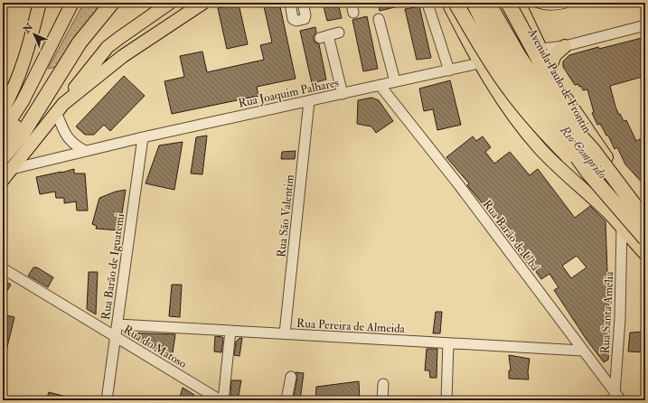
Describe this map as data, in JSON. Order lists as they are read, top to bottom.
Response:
{
  "streets": {
    "main road": ["Avenida Paulo de Frontin"],
    "street": [
      "Rua Joaquim Palhares",
      "Rua São Valentim",
      "Rua Barão de Ubá",
      "Rua Barão de Iguatemi",
      "Rua Santa Amélia",
      "Rua Pereira de Almeida",
      "Rua do Matoso"
    ]
  },
  "crossings": [
    ["Avenida Paulo de Frontin", "Rua Joaquim Palhares"],
    ["Avenida Paulo de Frontin", "Rua Santa Amélia"],
    ["Rua Joaquim Palhares", "Rua São Valentim"],
    ["Rua Joaquim Palhares", "Rua Barão de Ubá"],
    ["Rua Joaquim Palhares", "Rua Barão de Iguatemi"],
    ["Rua São Valentim", "Rua Pereira de Almeida"],
    ["Rua Barão de Ubá", "Rua Santa Amélia"],
    ["Rua Barão de Ubá", "Rua Pereira de Almeida"],
    ["Rua Barão de Iguatemi", "Rua Pereira de Almeida"],
    ["Rua Barão de Iguatemi", "Rua do Matoso"]
  ],
  "water": ["Rio Comprido"],
  "north": "top left"
}
